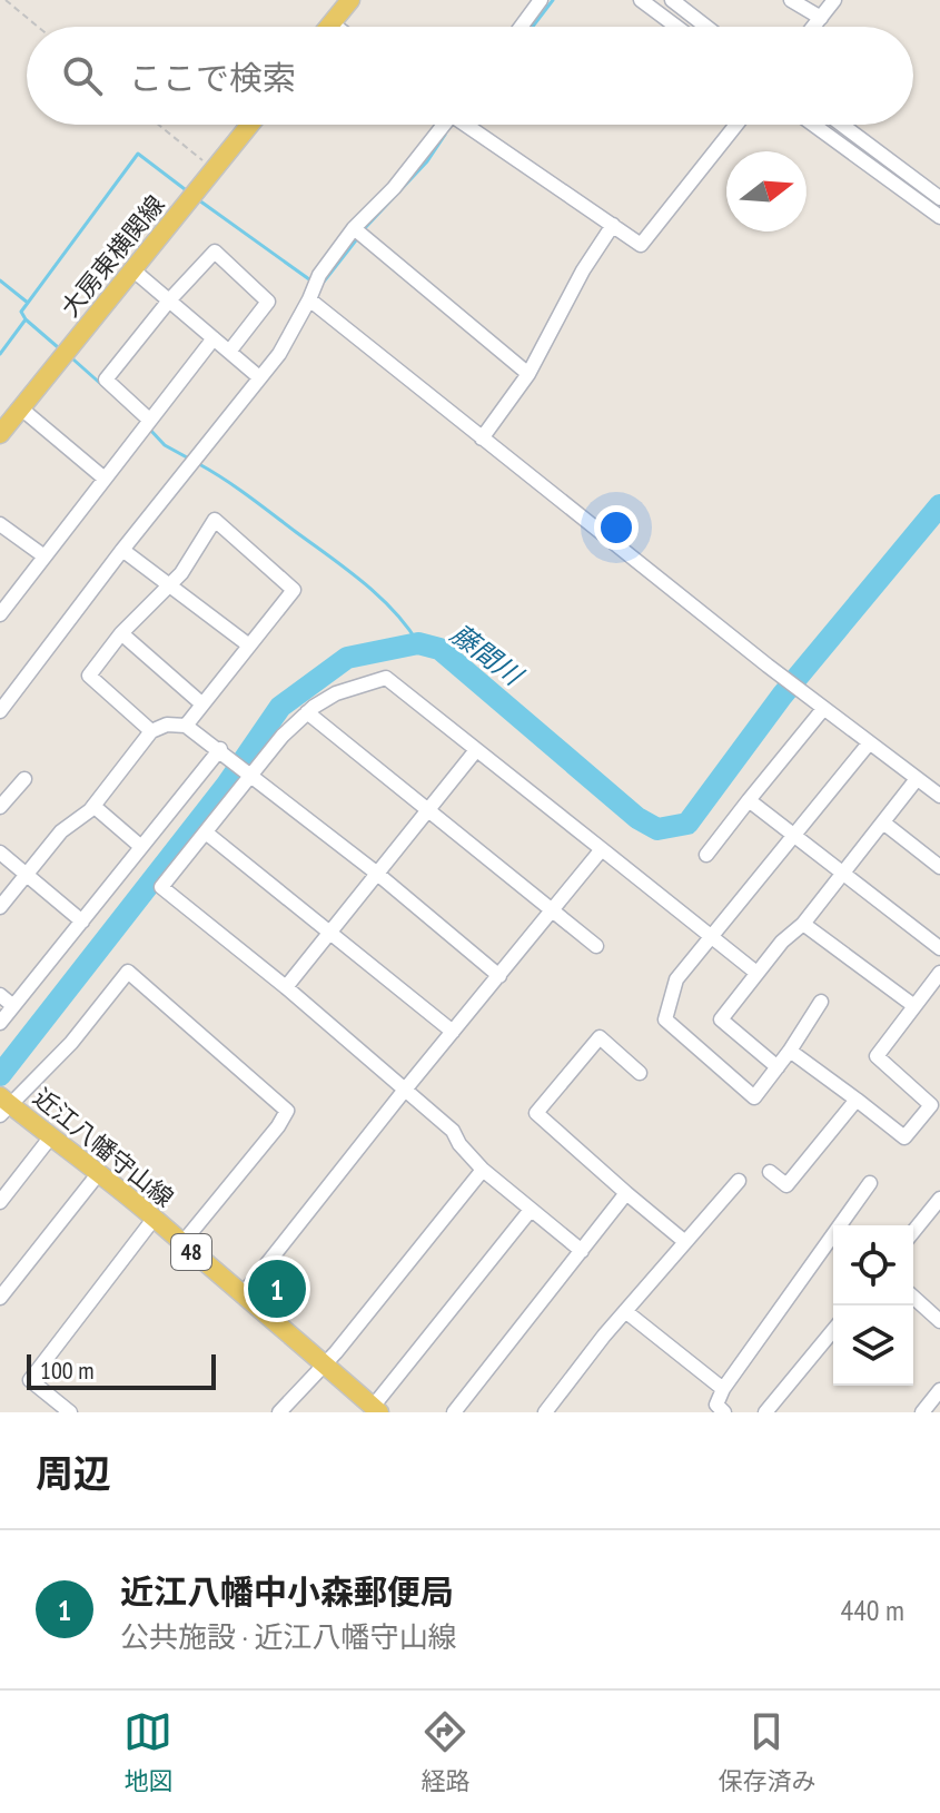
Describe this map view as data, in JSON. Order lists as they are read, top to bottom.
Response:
{
  "streets": {
    "main road": ["大房東横関線", "近江八幡守山線", "48"]
  },
  "water": ["藤間川"],
  "scale_bar": "100 m",
  "north": "right",
  "page": {
    "search": "ここで検索",
    "pins": "1",
    "scale": "100 m",
    "heading": "周辺",
    "list": [
      {
        "mark": "1",
        "name": "近江八幡中小森郵便局",
        "note": "公共施設 · 近江八幡守山線",
        "value": "440 m"
      }
    ],
    "nav": ["地図", "経路", "保存済み"]
  }
}
